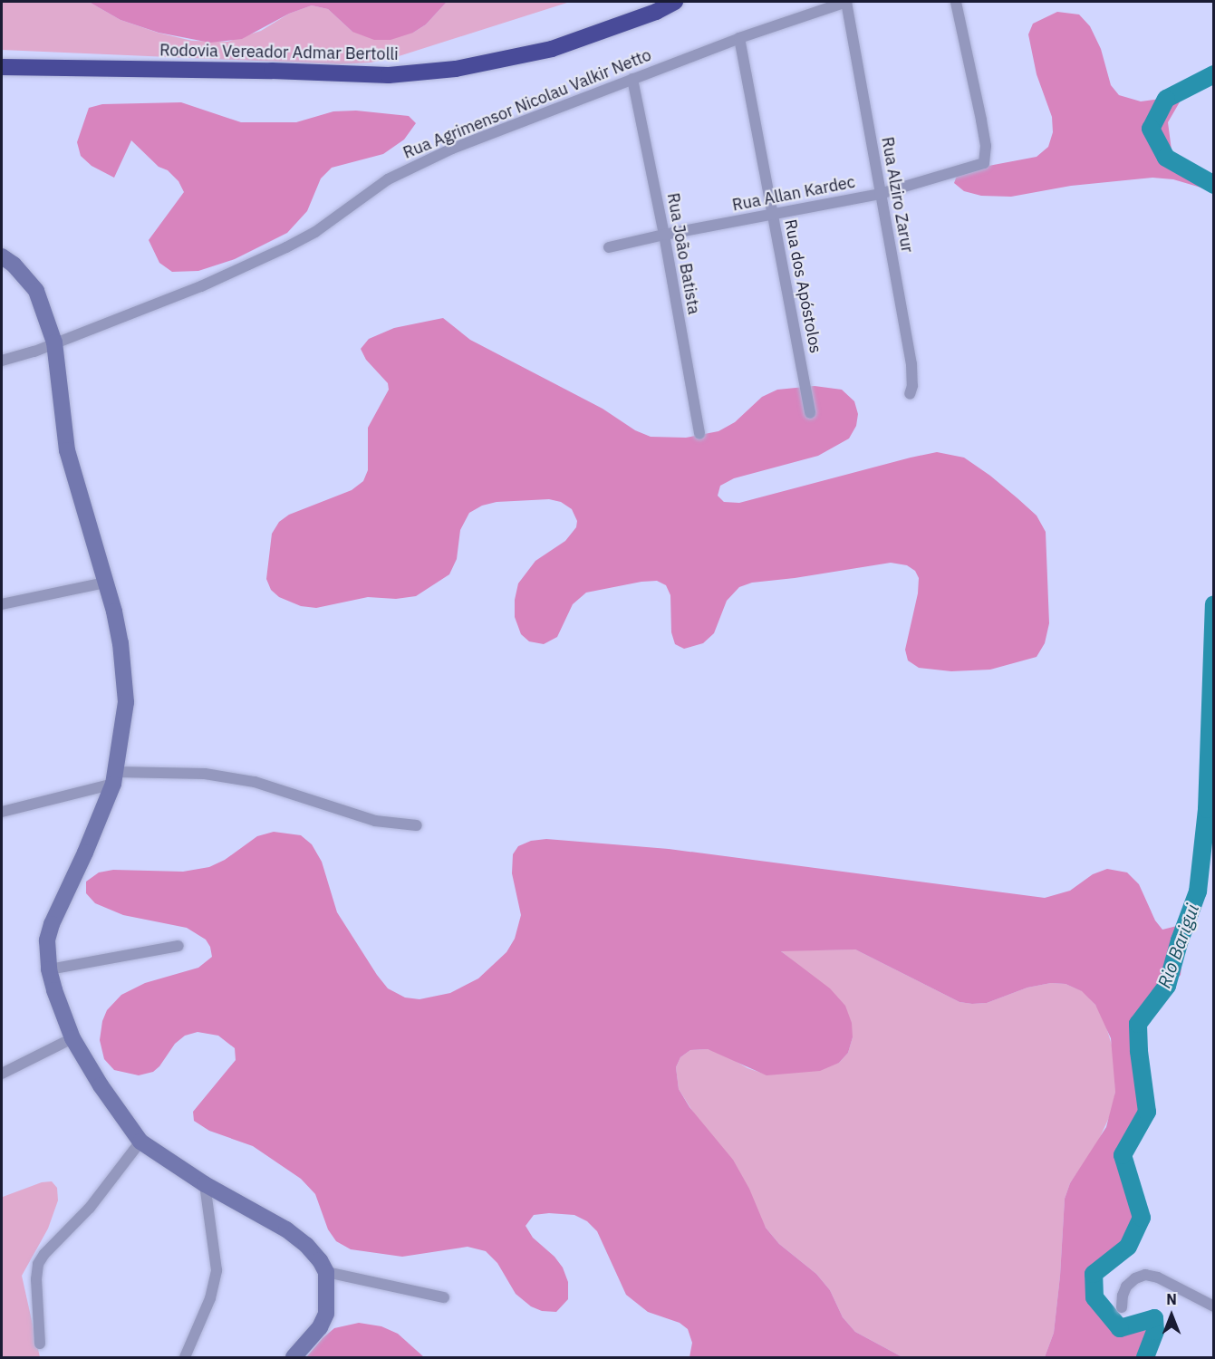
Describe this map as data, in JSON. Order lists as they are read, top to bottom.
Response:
{
  "streets": {
    "highway": ["Rodovia Vereador Admar Bertolli"],
    "street": [
      "Rua Agrimensor Nicolau Valkir Netto",
      "Rua Allan Kardec",
      "Rua Alziro Zarur",
      "Rua João Batista",
      "Rua dos Apóstolos"
    ]
  },
  "crossings": [
    ["Rua Agrimensor Nicolau Valkir Netto", "Rua Alziro Zarur"],
    ["Rua Agrimensor Nicolau Valkir Netto", "Rua João Batista"],
    ["Rua Agrimensor Nicolau Valkir Netto", "Rua dos Apóstolos"],
    ["Rua Allan Kardec", "Rua Alziro Zarur"],
    ["Rua Allan Kardec", "Rua João Batista"],
    ["Rua Allan Kardec", "Rua dos Apóstolos"]
  ],
  "water": ["Rio Barigui"],
  "north": "top"
}
